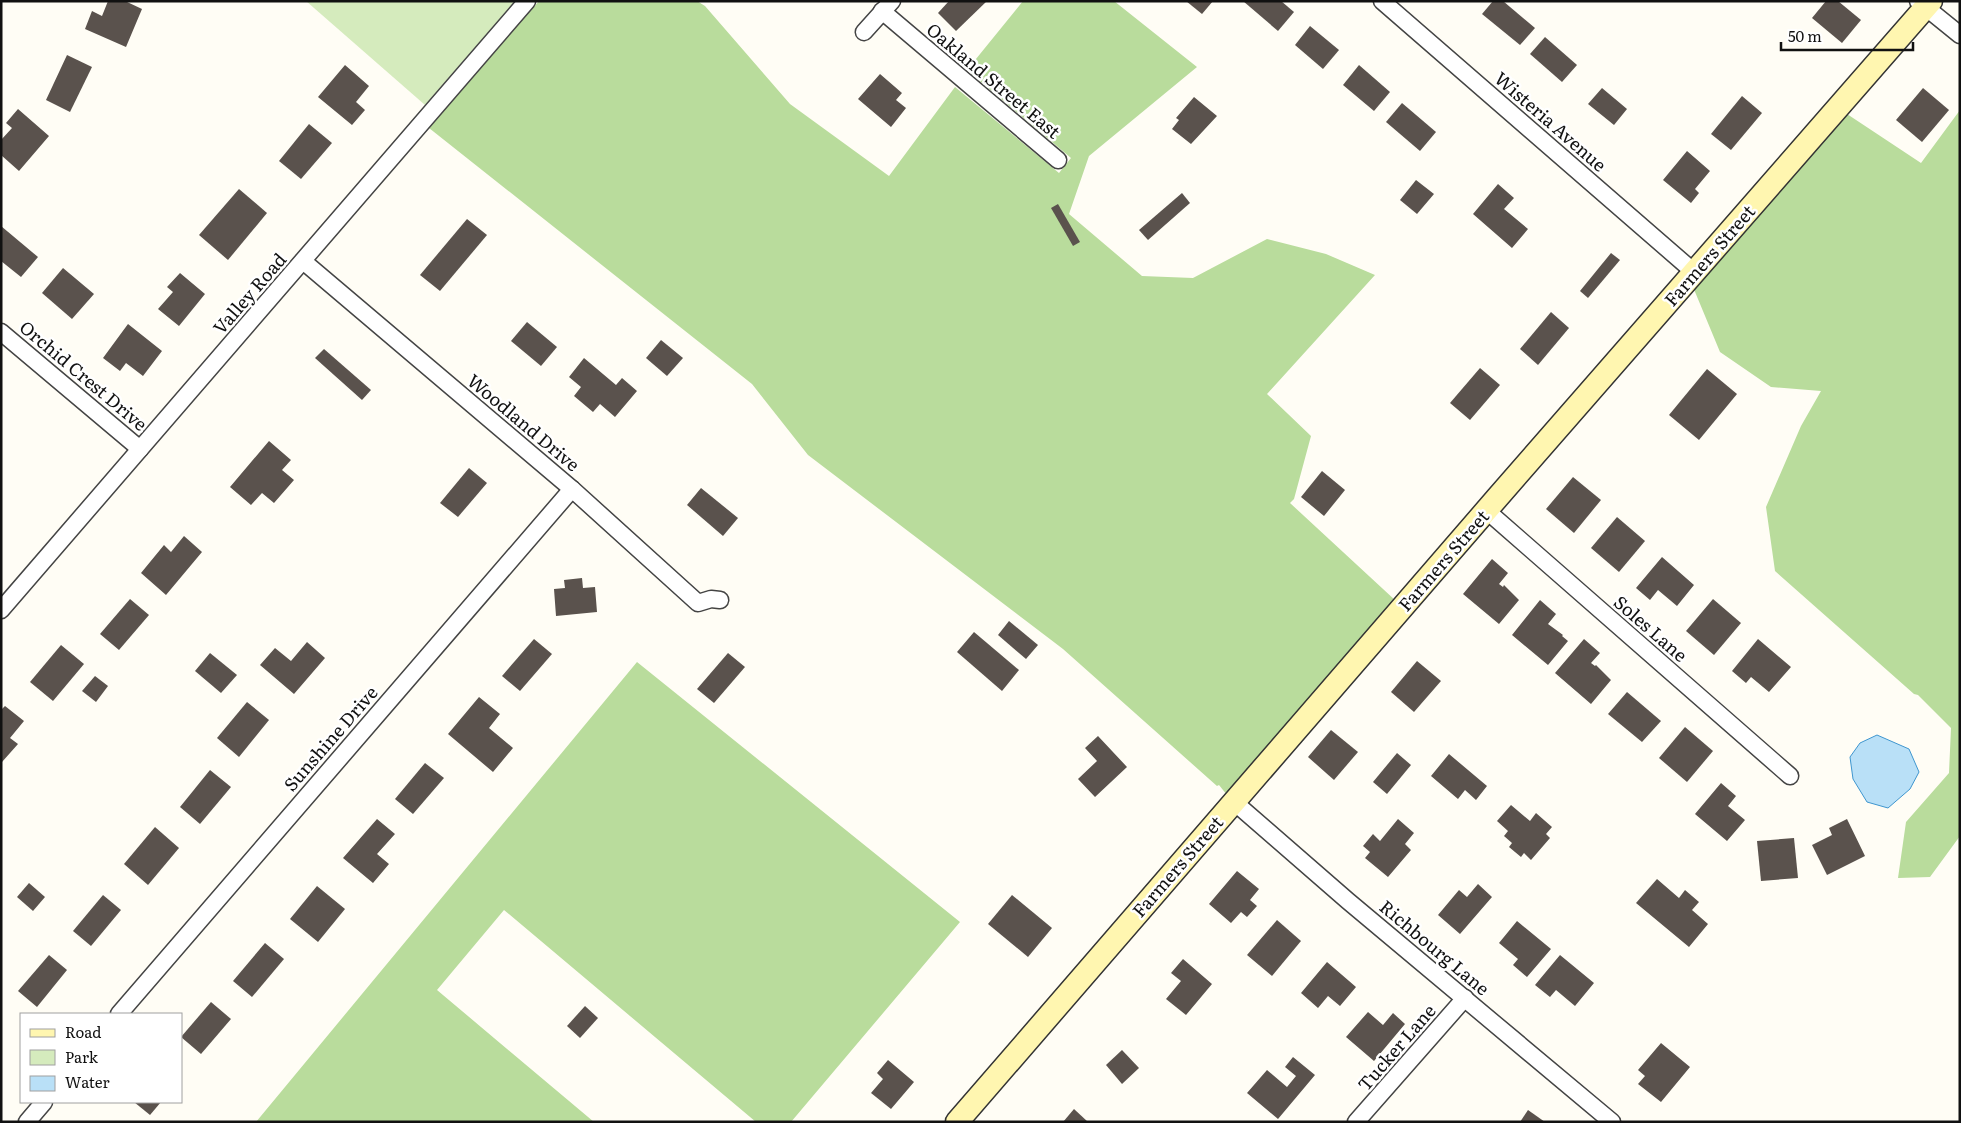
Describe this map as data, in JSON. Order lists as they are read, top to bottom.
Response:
{
  "streets": {
    "street": [
      "Oakland Street East",
      "Wisteria Avenue",
      "Farmers Street",
      "Valley Road",
      "Orchid Crest Drive",
      "Woodland Drive",
      "Soles Lane",
      "Sunshine Drive",
      "Richbourg Lane",
      "Tucker Lane"
    ]
  },
  "crossings": [
    ["Wisteria Avenue", "Farmers Street"],
    ["Farmers Street", "Soles Lane"],
    ["Farmers Street", "Richbourg Lane"],
    ["Valley Road", "Orchid Crest Drive"],
    ["Valley Road", "Woodland Drive"],
    ["Woodland Drive", "Sunshine Drive"],
    ["Richbourg Lane", "Tucker Lane"]
  ],
  "legend": ["Road", "Park", "Water"],
  "scale_bar": "50 m"
}
